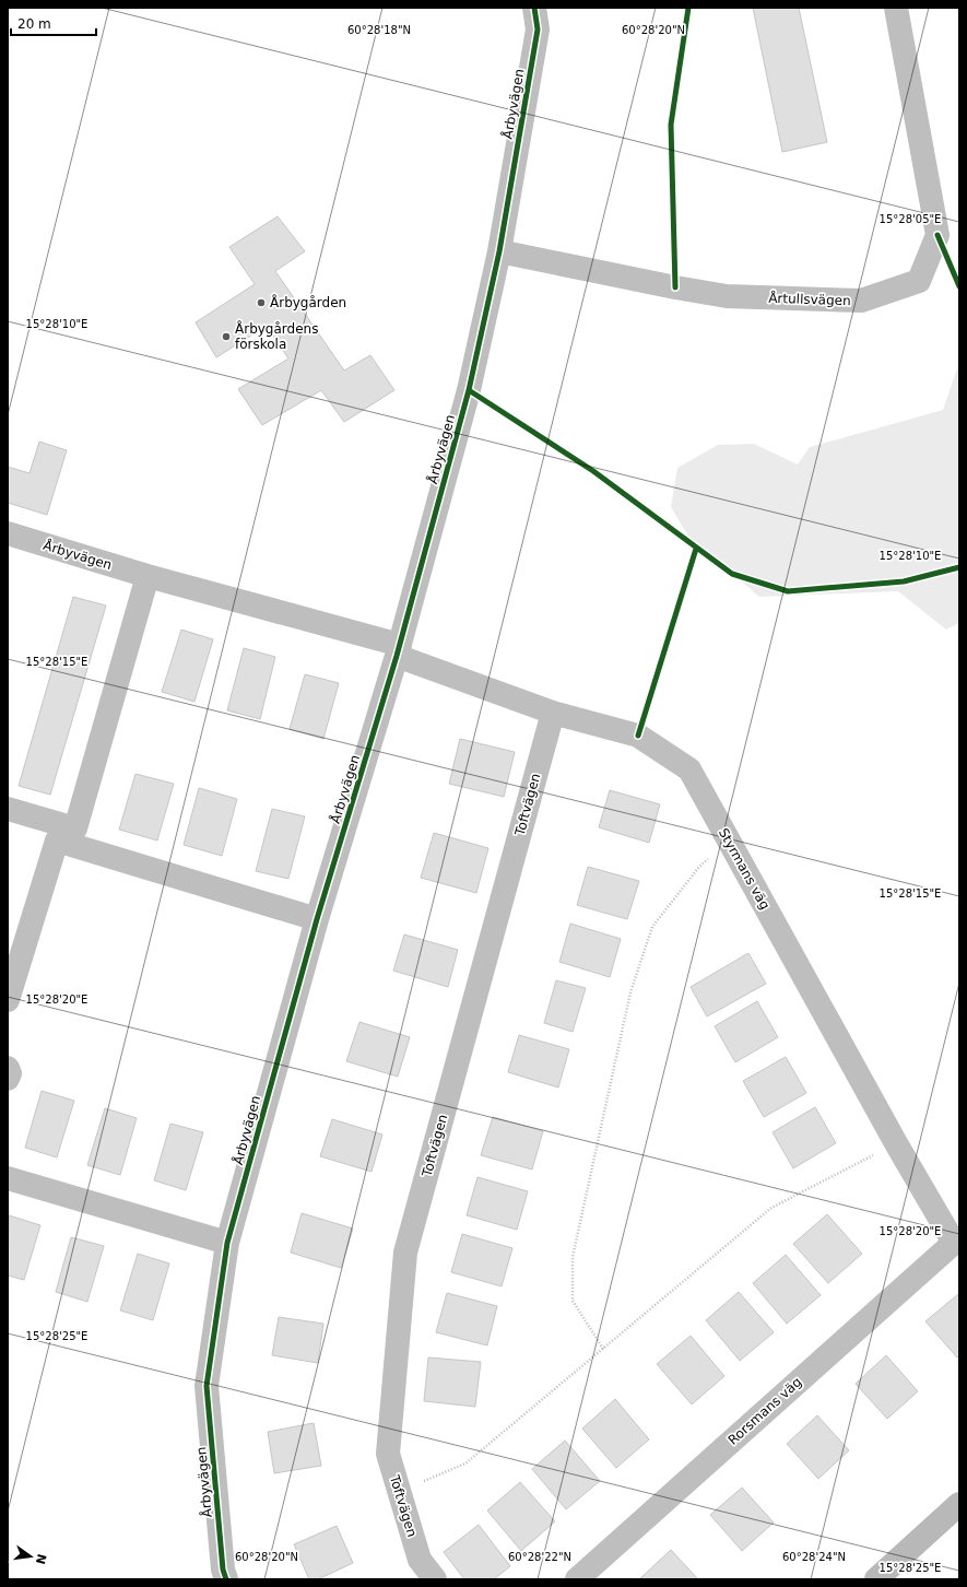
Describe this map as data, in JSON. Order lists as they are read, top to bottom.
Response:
{
  "streets": {
    "street": [
      "Årbyvägen",
      "Årtullsvägen",
      "Toftvägen",
      "Styrmans väg",
      "Rorsmans väg"
    ]
  },
  "crossings": [
    ["Årbyvägen", "Årtullsvägen"],
    ["Årbyvägen", "Styrmans väg"],
    ["Toftvägen", "Styrmans väg"],
    ["Styrmans väg", "Rorsmans väg"]
  ],
  "places": ["Årbygården", "Årbygårdens förskola"],
  "scale_bar": "20 m",
  "north": "right",
  "coordinates": [
    "60°28'18\"N",
    "60°28'20\"N",
    "15°28'05\"E",
    "15°28'10\"E",
    "15°28'15\"E",
    "15°28'20\"E",
    "15°28'25\"E",
    "60°28'22\"N",
    "60°28'24\"N"
  ]
}
